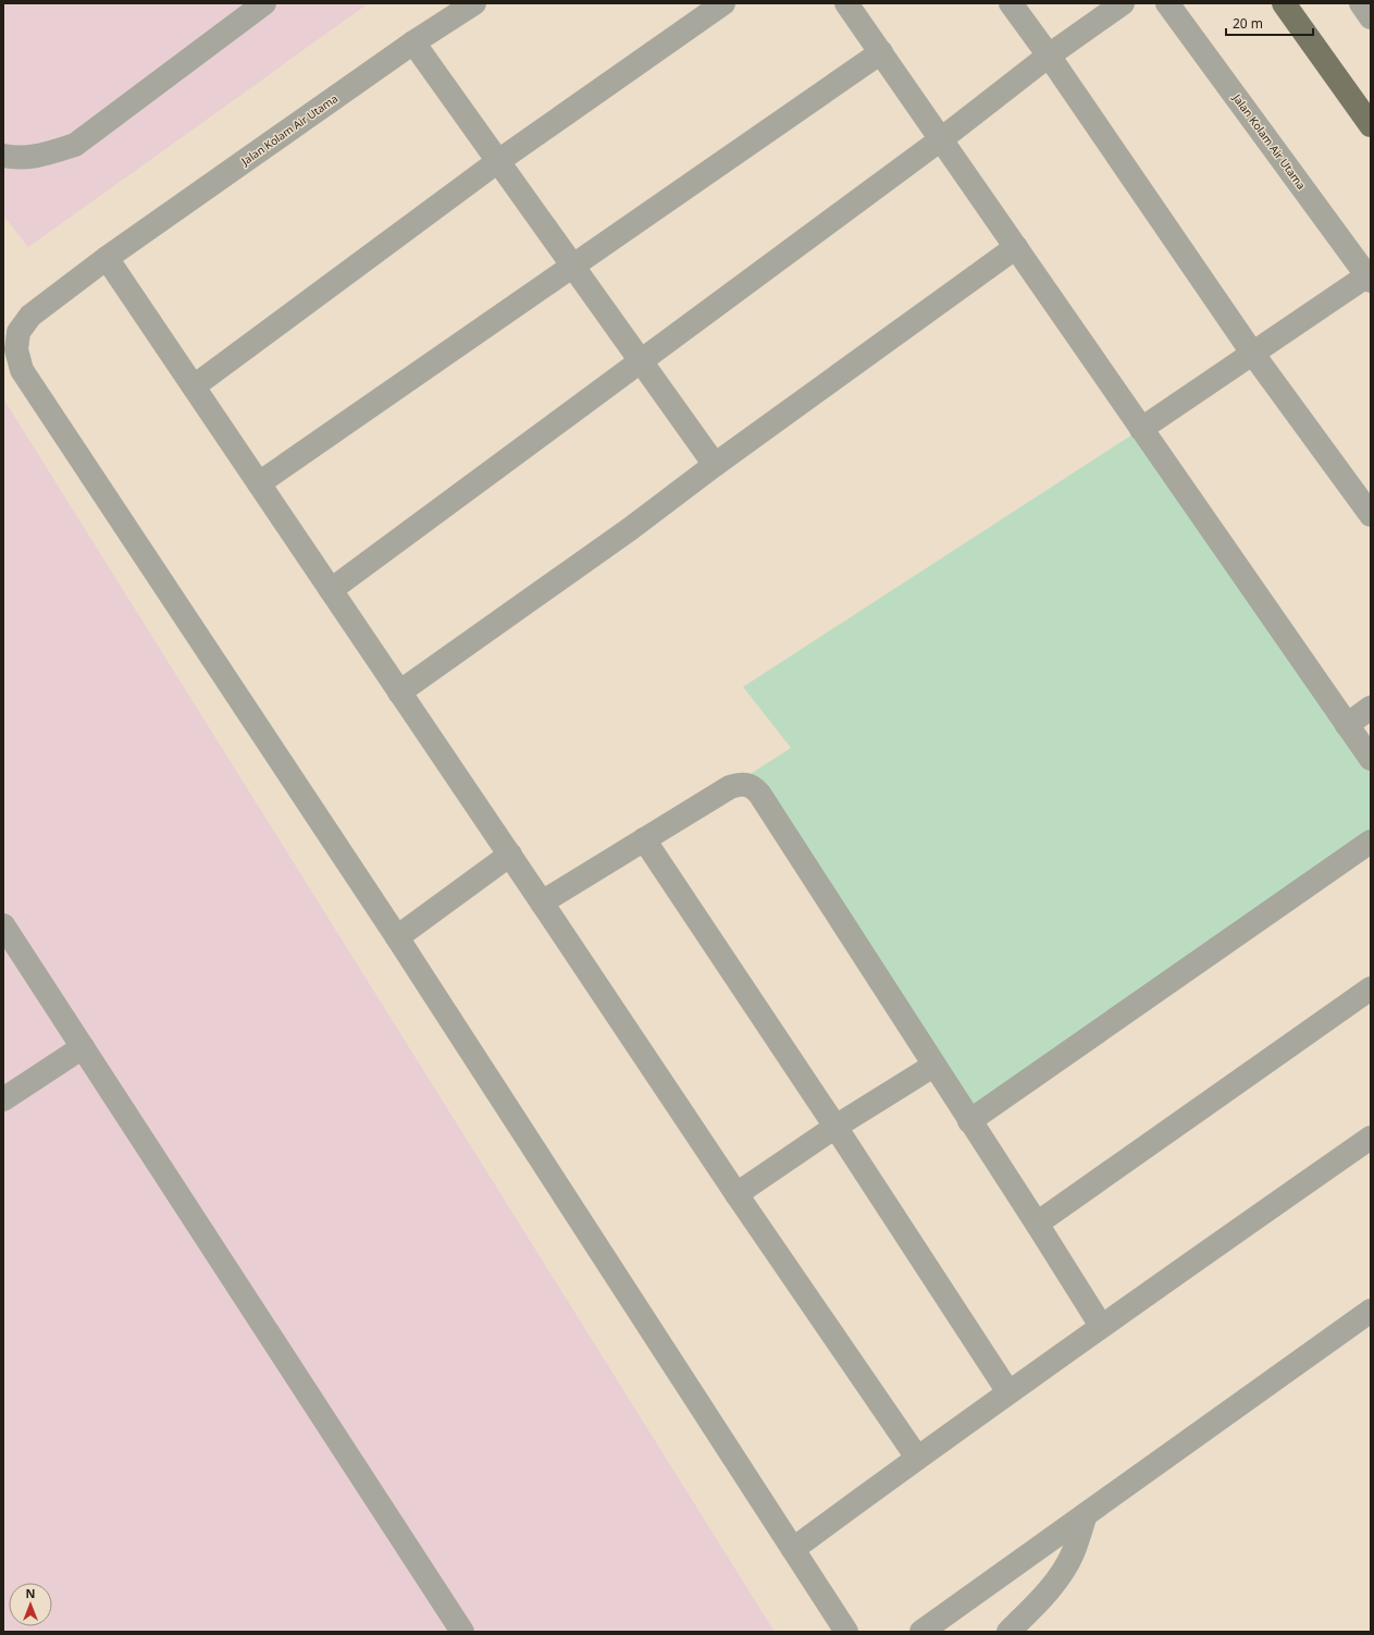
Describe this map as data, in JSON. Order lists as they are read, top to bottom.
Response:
{
  "streets": {
    "street": ["Jalan Kolam Air Utama"]
  },
  "scale_bar": "20 m",
  "north": "top"
}
